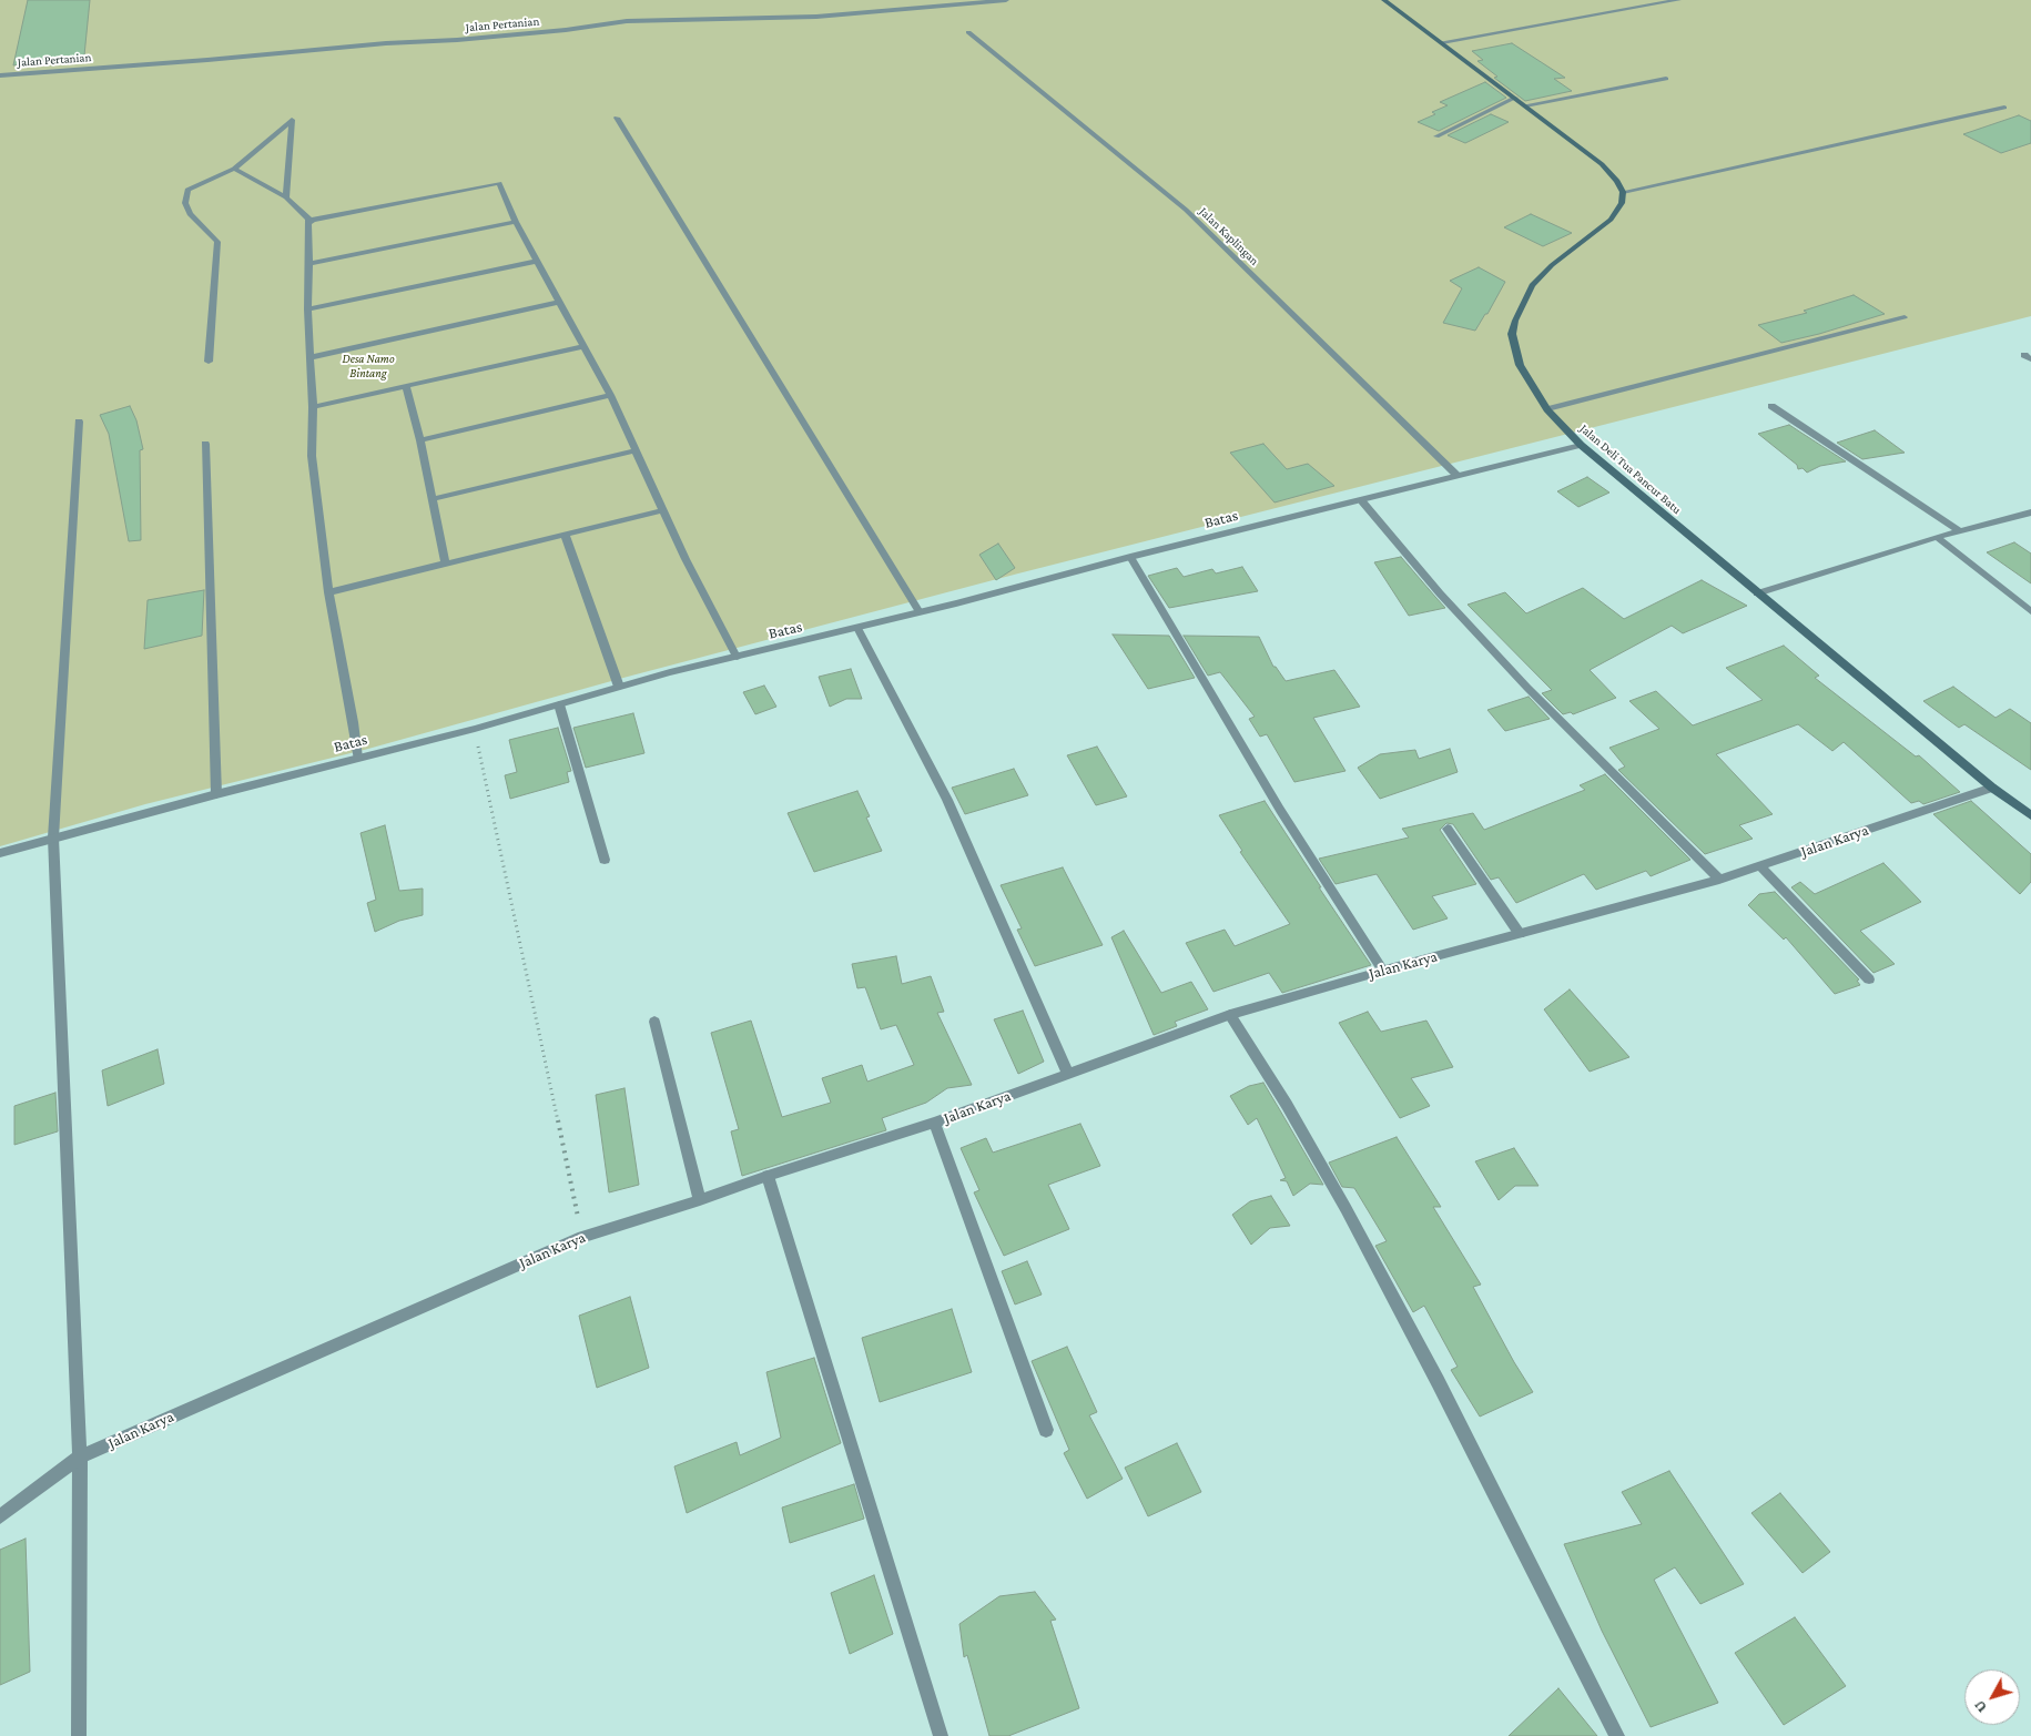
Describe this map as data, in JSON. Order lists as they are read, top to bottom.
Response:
{
  "streets": {
    "main road": ["Jalan Deli Tua Pancur Batu"],
    "street": [
      "Jalan Pertanian",
      "Jalan Kaplingan",
      "Batas",
      "Jalan Karya"
    ]
  },
  "crossings": [
    ["Jalan Kaplingan", "Batas"],
    ["Jalan Deli Tua Pancur Batu", "Batas"],
    ["Jalan Deli Tua Pancur Batu", "Jalan Karya"]
  ],
  "parks": ["Desa Namo Bintang"],
  "north": "bottom left"
}
